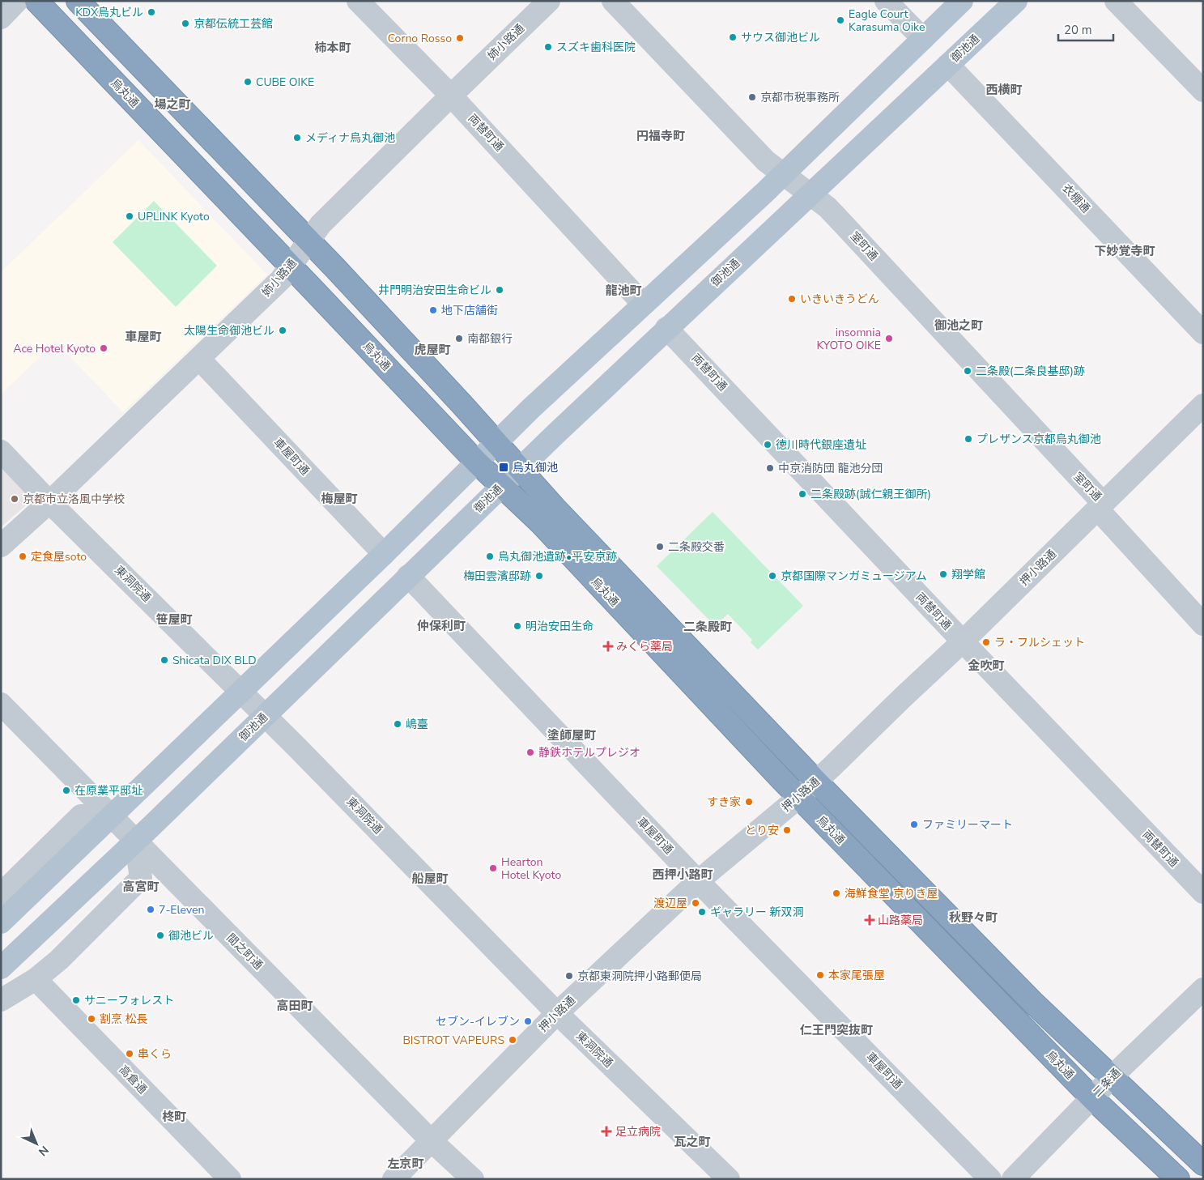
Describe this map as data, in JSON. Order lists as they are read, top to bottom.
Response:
{
  "streets": {
    "highway": ["烏丸通"],
    "main road": ["御池通"],
    "street": [
      "姉小路通",
      "両替町通",
      "衣棚通",
      "室町通",
      "車屋町通",
      "押小路通",
      "東洞院通",
      "間之町通",
      "高倉通",
      "二条通"
    ]
  },
  "crossings": [
    ["姉小路通", "烏丸通"],
    ["姉小路通", "両替町通"],
    ["姉小路通", "車屋町通"],
    ["姉小路通", "東洞院通"],
    ["御池通", "烏丸通"],
    ["御池通", "両替町通"],
    ["御池通", "衣棚通"],
    ["御池通", "室町通"],
    ["御池通", "車屋町通"],
    ["御池通", "東洞院通"],
    ["御池通", "間之町通"],
    ["烏丸通", "押小路通"],
    ["烏丸通", "二条通"],
    ["両替町通", "押小路通"],
    ["室町通", "押小路通"],
    ["車屋町通", "押小路通"],
    ["押小路通", "東洞院通"],
    ["押小路通", "間之町通"]
  ],
  "districts": [
    "柿本町",
    "西横町",
    "場之町",
    "円福寺町",
    "下妙覚寺町",
    "龍池町",
    "御池之町",
    "車屋町",
    "虎屋町",
    "梅屋町",
    "笹屋町",
    "仲保利町",
    "二条殿町",
    "金吹町",
    "塗師屋町",
    "西押小路町",
    "船屋町",
    "高宮町",
    "秋野々町",
    "高田町",
    "仁王門突抜町",
    "柊町",
    "瓦之町",
    "左京町"
  ],
  "places": {
    "other": [
      "KDX烏丸ビル",
      "Eagle Court Karasuma Oike",
      "京都伝統工芸館",
      "サウス御池ビル",
      "Corno Rosso",
      "スズキ歯科医院",
      "CUBE OIKE",
      "京都市税事務所",
      "メディナ烏丸御池",
      "UPLINK Kyoto",
      "井門明治安田生命ビル",
      "いきいきうどん",
      "地下店舗街",
      "太陽生命御池ビル",
      "南都銀行",
      "insomnia KYOTO OIKE",
      "Ace Hotel Kyoto",
      "二条殿(二条良基邸)跡",
      "プレザンス京都烏丸御池",
      "徳川時代銀座遺址",
      "中京消防団 龍池分団",
      "二条殿跡(誠仁親王御所)",
      "京都市立洛風中学校",
      "二条殿交番",
      "定食屋soto",
      "烏丸御池遺跡•平安京跡",
      "翔学館",
      "梅田雲濱邸跡",
      "京都国際マンガミュージアム",
      "明治安田生命",
      "ラ・フルシェット",
      "Shicata DIX BLD",
      "嶋臺",
      "静鉄ホテルプレジオ",
      "在原業平邸址",
      "すき家",
      "ファミリーマート",
      "とり安",
      "Hearton Hotel Kyoto",
      "海鮮食堂 京りき屋",
      "渡辺屋",
      "7-Eleven",
      "ギャラリー 新双洞",
      "御池ビル",
      "本家尾張屋",
      "京都東洞院押小路郵便局",
      "サニーフォレスト",
      "割烹 松長",
      "セブン-イレブン",
      "BISTROT VAPEURS",
      "串くら"
    ],
    "transit": ["烏丸御池"],
    "health": ["みくら薬局", "山路薬局", "足立病院"]
  },
  "scale_bar": "20 m",
  "north": "bottom right"
}
